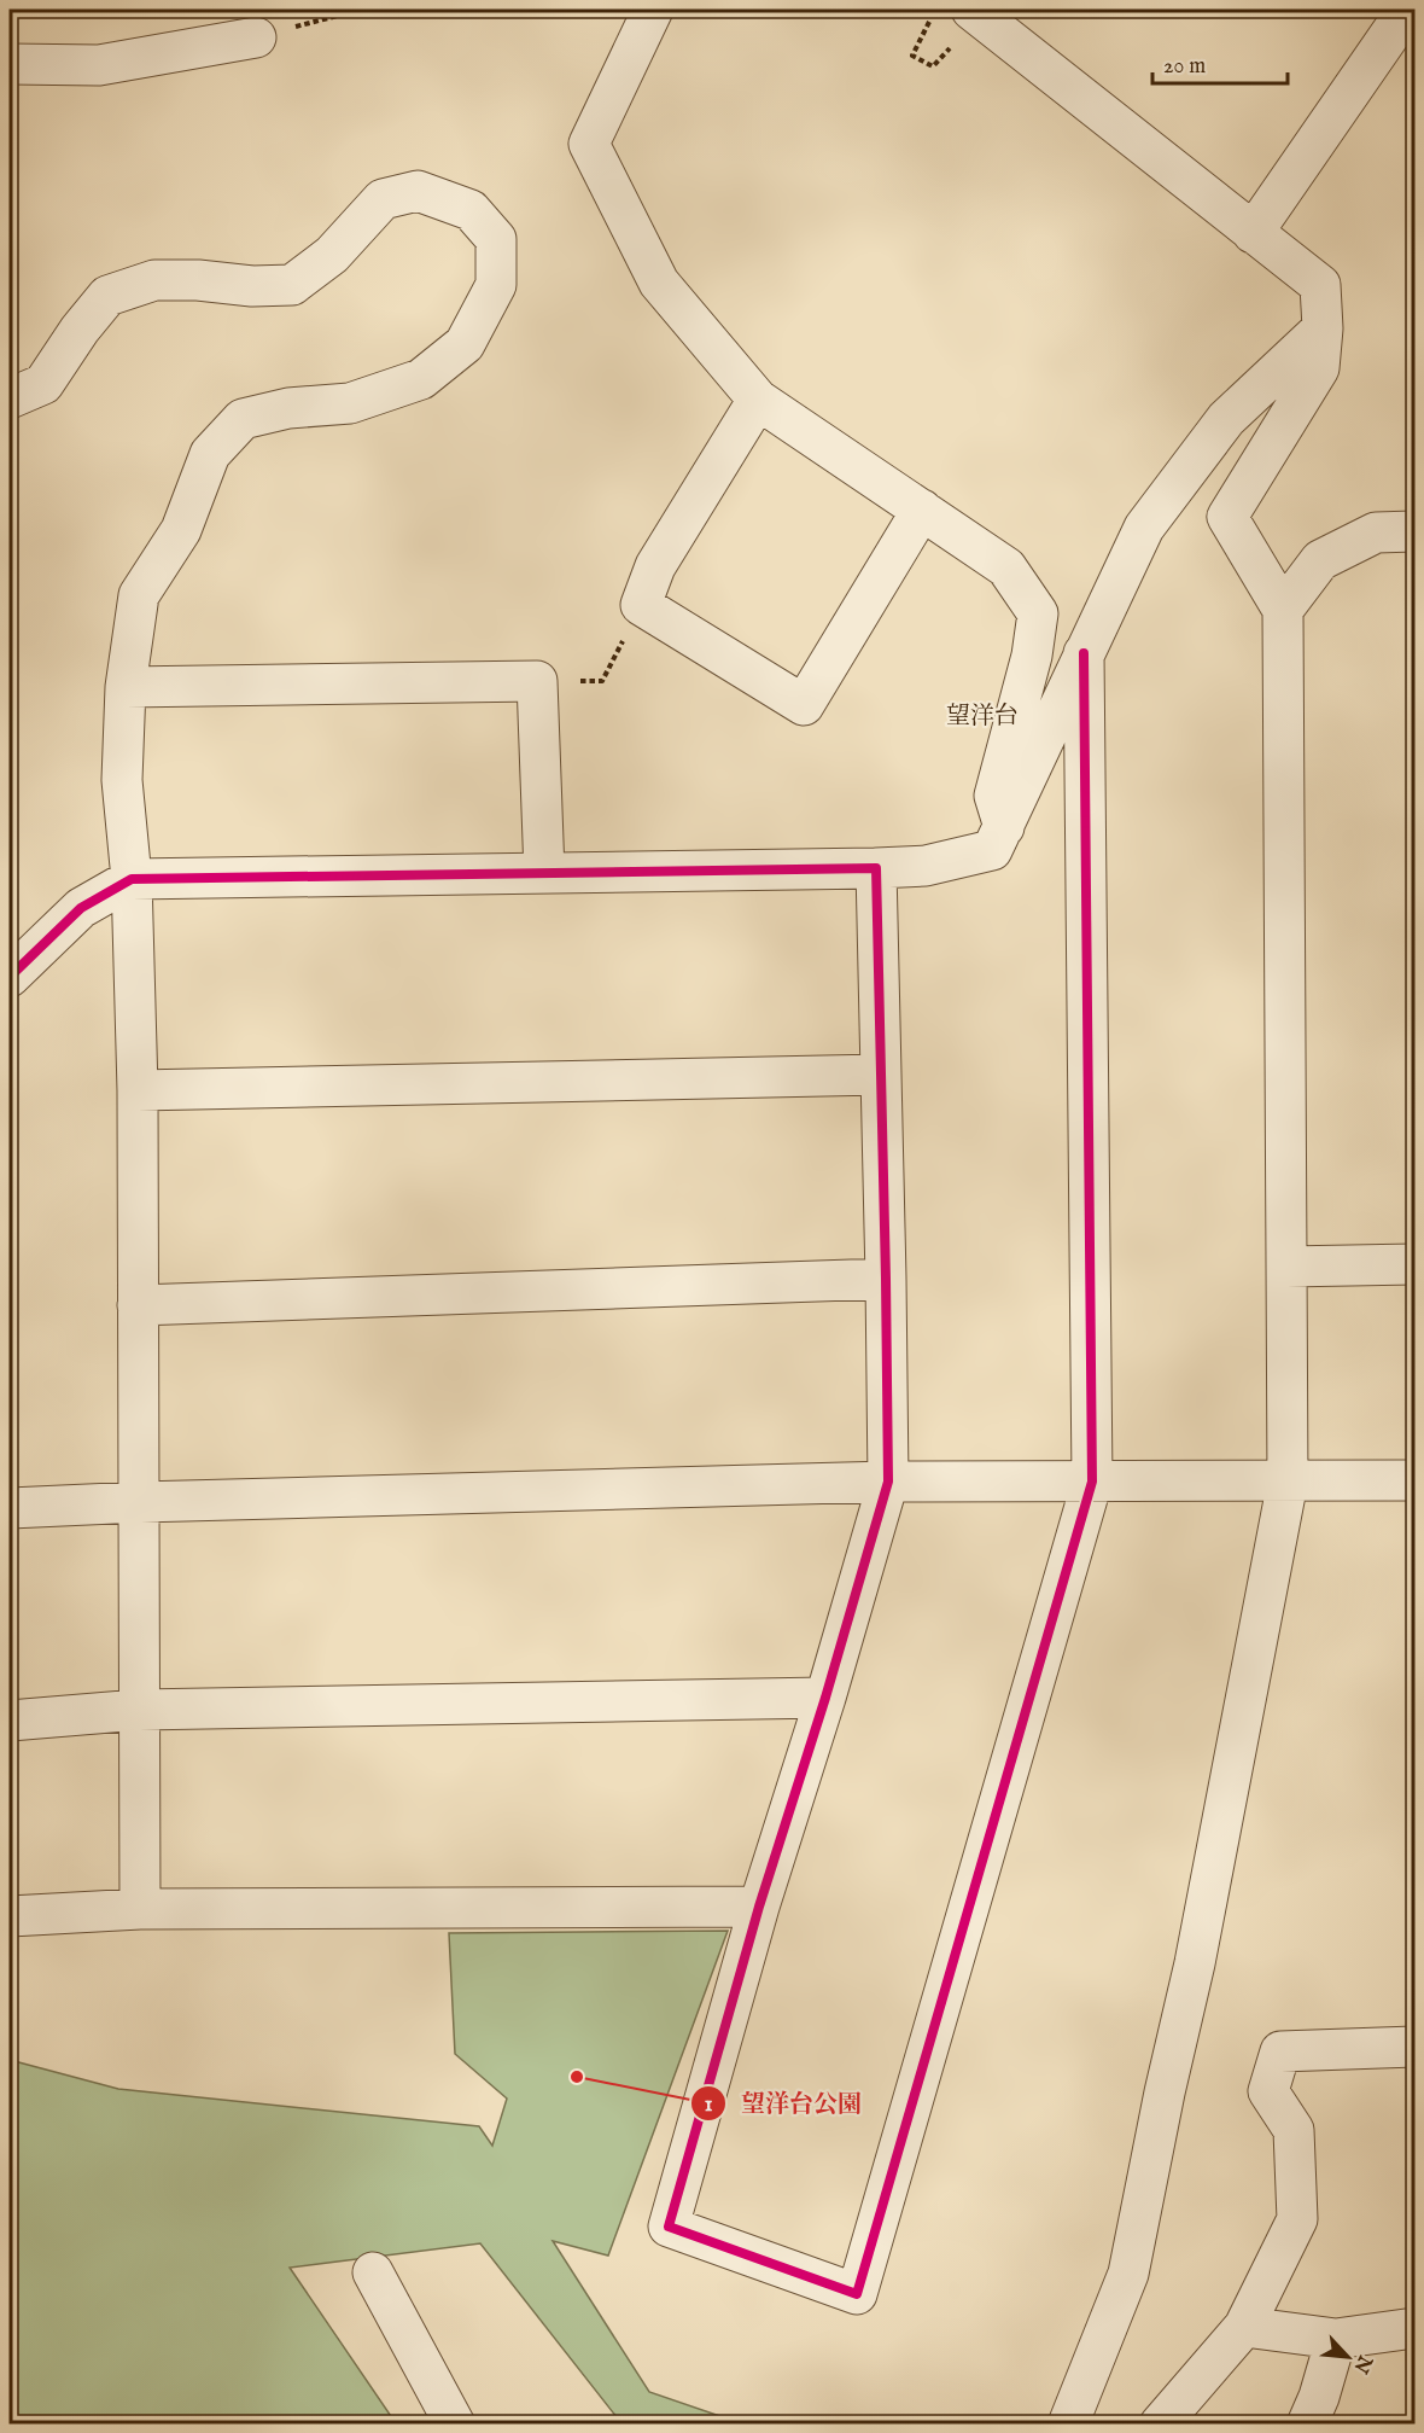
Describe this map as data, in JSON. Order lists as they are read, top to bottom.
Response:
{
  "districts": ["望洋台"],
  "places": ["望洋台公園"],
  "scale_bar": "20 m",
  "north": "bottom right"
}
